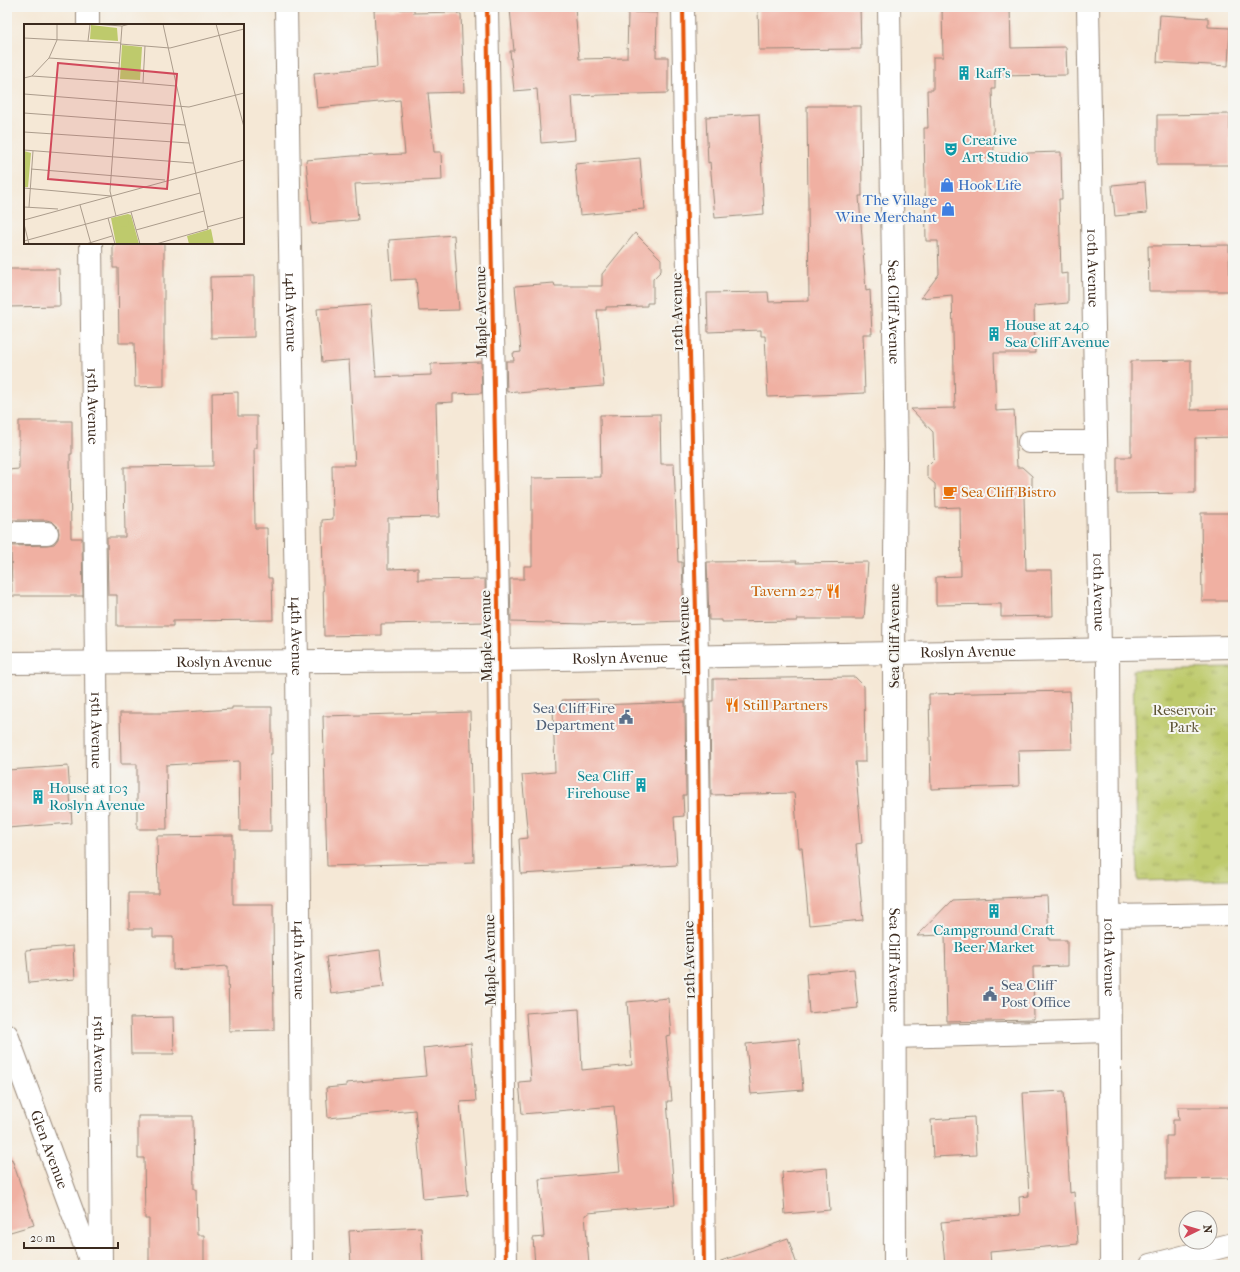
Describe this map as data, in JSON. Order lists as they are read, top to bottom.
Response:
{
  "streets": {
    "street": [
      "10th Avenue",
      "14th Avenue",
      "Maple Avenue",
      "12th Avenue",
      "Sea Cliff Avenue",
      "15th Avenue",
      "Roslyn Avenue",
      "Glen Avenue"
    ]
  },
  "crossings": [
    ["10th Avenue", "Roslyn Avenue"],
    ["14th Avenue", "Roslyn Avenue"],
    ["Maple Avenue", "Roslyn Avenue"],
    ["12th Avenue", "Roslyn Avenue"],
    ["Sea Cliff Avenue", "Roslyn Avenue"],
    ["15th Avenue", "Roslyn Avenue"]
  ],
  "parks": ["Reservoir Park"],
  "places": {
    "building": [
      "Raff's",
      "House at 240 Sea Cliff Avenue",
      "Sea Cliff Firehouse",
      "House at 103 Roslyn Avenue",
      "Campground Craft Beer Market"
    ],
    "theatre": ["Creative Art Studio"],
    "shop": ["Hook Life", "The Village Wine Merchant"],
    "cafe": ["Sea Cliff Bistro"],
    "restaurant": ["Tavern 227", "Still Partners"],
    "public building": ["Sea Cliff Fire Department", "Sea Cliff Post Office"]
  },
  "scale_bar": "20 m",
  "north": "right"
}
